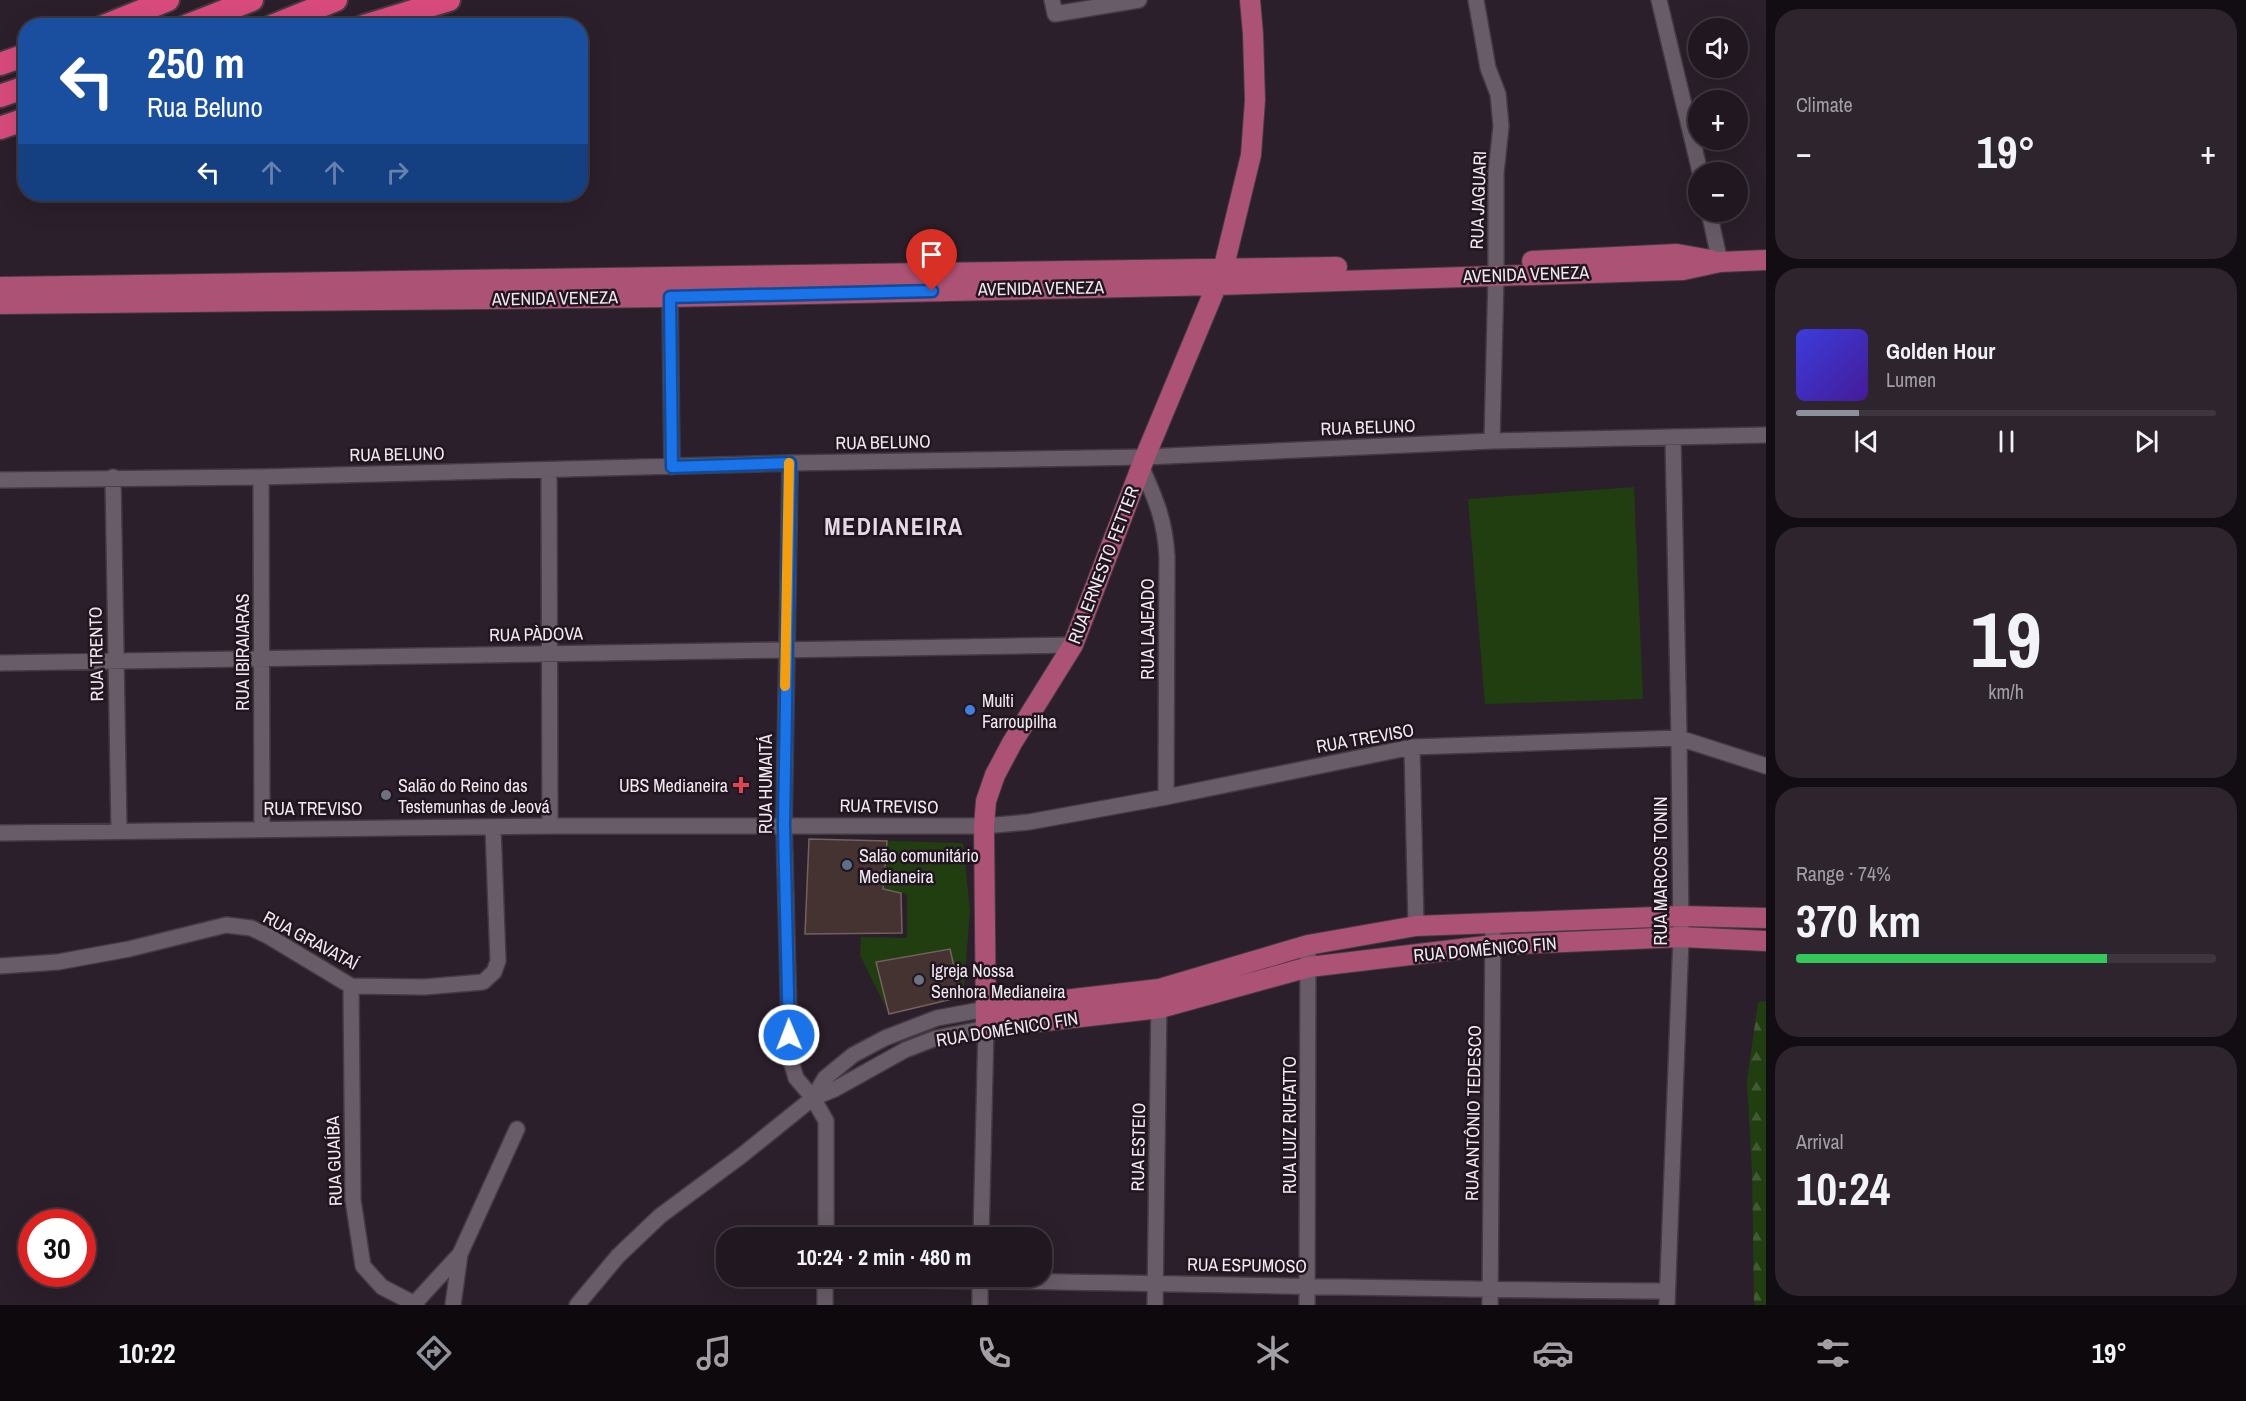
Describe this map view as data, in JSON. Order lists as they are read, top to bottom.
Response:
{
  "streets": {
    "main road": ["AVENIDA VENEZA", "RUA ERNESTO FETTER", "RUA DOMÊNICO FIN"],
    "street": [
      "RUA JAGUARI",
      "RUA BELUNO",
      "RUA LAJEADO",
      "RUA PÀDOVA",
      "RUA IBIRAIARAS",
      "RUA TRENTO",
      "RUA TREVISO",
      "RUA HUMAITÁ",
      "RUA MARCOS TONIN",
      "RUA GRAVATAÍ",
      "RUA ANTÔNIO TEDESCO",
      "RUA LUIZ RUFATTO",
      "RUA ESTEIO",
      "RUA GUAÍBA",
      "RUA ESPUMOSO"
    ]
  },
  "crossings": [
    ["RUA JAGUARI", "AVENIDA VENEZA"],
    ["RUA JAGUARI", "RUA BELUNO"],
    ["AVENIDA VENEZA", "RUA ERNESTO FETTER"],
    ["RUA BELUNO", "RUA ERNESTO FETTER"],
    ["RUA BELUNO", "RUA LAJEADO"],
    ["RUA BELUNO", "RUA IBIRAIARAS"],
    ["RUA BELUNO", "RUA TRENTO"],
    ["RUA BELUNO", "RUA HUMAITÁ"],
    ["RUA BELUNO", "RUA MARCOS TONIN"],
    ["RUA ERNESTO FETTER", "RUA LAJEADO"],
    ["RUA ERNESTO FETTER", "RUA PÀDOVA"],
    ["RUA ERNESTO FETTER", "RUA TREVISO"],
    ["RUA ERNESTO FETTER", "RUA DOMÊNICO FIN"],
    ["RUA LAJEADO", "RUA TREVISO"],
    ["RUA PÀDOVA", "RUA IBIRAIARAS"],
    ["RUA PÀDOVA", "RUA TRENTO"],
    ["RUA PÀDOVA", "RUA HUMAITÁ"],
    ["RUA IBIRAIARAS", "RUA TREVISO"],
    ["RUA TRENTO", "RUA TREVISO"],
    ["RUA TREVISO", "RUA HUMAITÁ"],
    ["RUA TREVISO", "RUA MARCOS TONIN"],
    ["RUA TREVISO", "RUA GRAVATAÍ"],
    ["RUA HUMAITÁ", "RUA DOMÊNICO FIN"],
    ["RUA MARCOS TONIN", "RUA DOMÊNICO FIN"],
    ["RUA MARCOS TONIN", "RUA ESPUMOSO"],
    ["RUA GRAVATAÍ", "RUA GUAÍBA"],
    ["RUA DOMÊNICO FIN", "RUA ANTÔNIO TEDESCO"],
    ["RUA DOMÊNICO FIN", "RUA LUIZ RUFATTO"],
    ["RUA DOMÊNICO FIN", "RUA ESTEIO"],
    ["RUA ANTÔNIO TEDESCO", "RUA ESPUMOSO"],
    ["RUA LUIZ RUFATTO", "RUA ESPUMOSO"],
    ["RUA ESTEIO", "RUA ESPUMOSO"]
  ],
  "districts": ["MEDIANEIRA"],
  "places": {
    "other": [
      "Multi Farroupilha",
      "Salão do Reino das Testemunhas de Jeová",
      "Salão comunitário Medianeira",
      "Igreja Nossa Senhora Medianeira"
    ],
    "health": ["UBS Medianeira"]
  },
  "page": {
    "tile": [
      "Climate",
      ["19", "km/h"],
      ["Range · 74%", "370 km"],
      ["Arrival", "10:24"]
    ],
    "map_buttons": ["+", "−"],
    "turn": ["250 m", "Rua Beluno"],
    "heat": ["−", "19°", "+"],
    "song": ["Golden Hour", "Lumen"],
    "limit": "30",
    "trip": "10:24 · 2 min · 480 m",
    "tabs": ["10:22", "19°"]
  }
}
